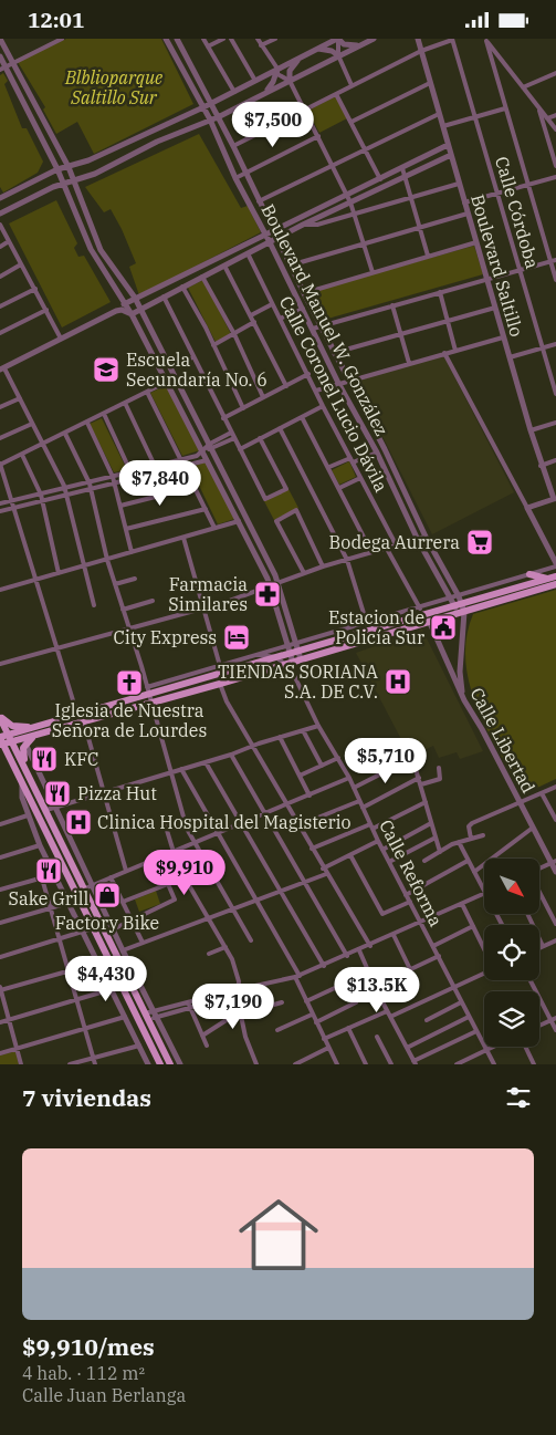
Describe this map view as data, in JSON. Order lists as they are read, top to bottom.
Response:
{
  "streets": {
    "street": [
      "Calle Córdoba",
      "Boulevard Saltillo",
      "Boulevard Manuel W. González",
      "Calle Coronel Lucio Dávila",
      "Calle Libertad",
      "Calle Reforma"
    ]
  },
  "parks": ["Blblioparque Saltillo Sur"],
  "places": {
    "school or university": ["Escuela Secundaría No. 6"],
    "supermarket": ["Bodega Aurrera"],
    "pharmacy": ["Farmacia Similares"],
    "public building": ["Estacion de Policía Sur"],
    "hotel": ["City Express"],
    "hospital": ["TIENDAS SORIANA S.A. DE C.V.", "Clinica Hospital del Magisterio"],
    "church": ["Iglesia de Nuestra Señora de Lourdes"],
    "restaurant": ["KFC", "Pizza Hut", "Sake Grill"],
    "shop": ["Factory Bike"]
  },
  "north": "bottom right",
  "page": {
    "status": "12:01",
    "price": [
      "$7,500",
      "$7,840",
      "$5,710",
      "$9,910",
      "$4,430",
      "$13.5K",
      "$7,190"
    ],
    "heading": "7 viviendas",
    "list": [
      {
        "name": "$9,910/mes",
        "note": "4 hab. · 112 m² · Calle Juan Berlanga"
      }
    ]
  }
}
